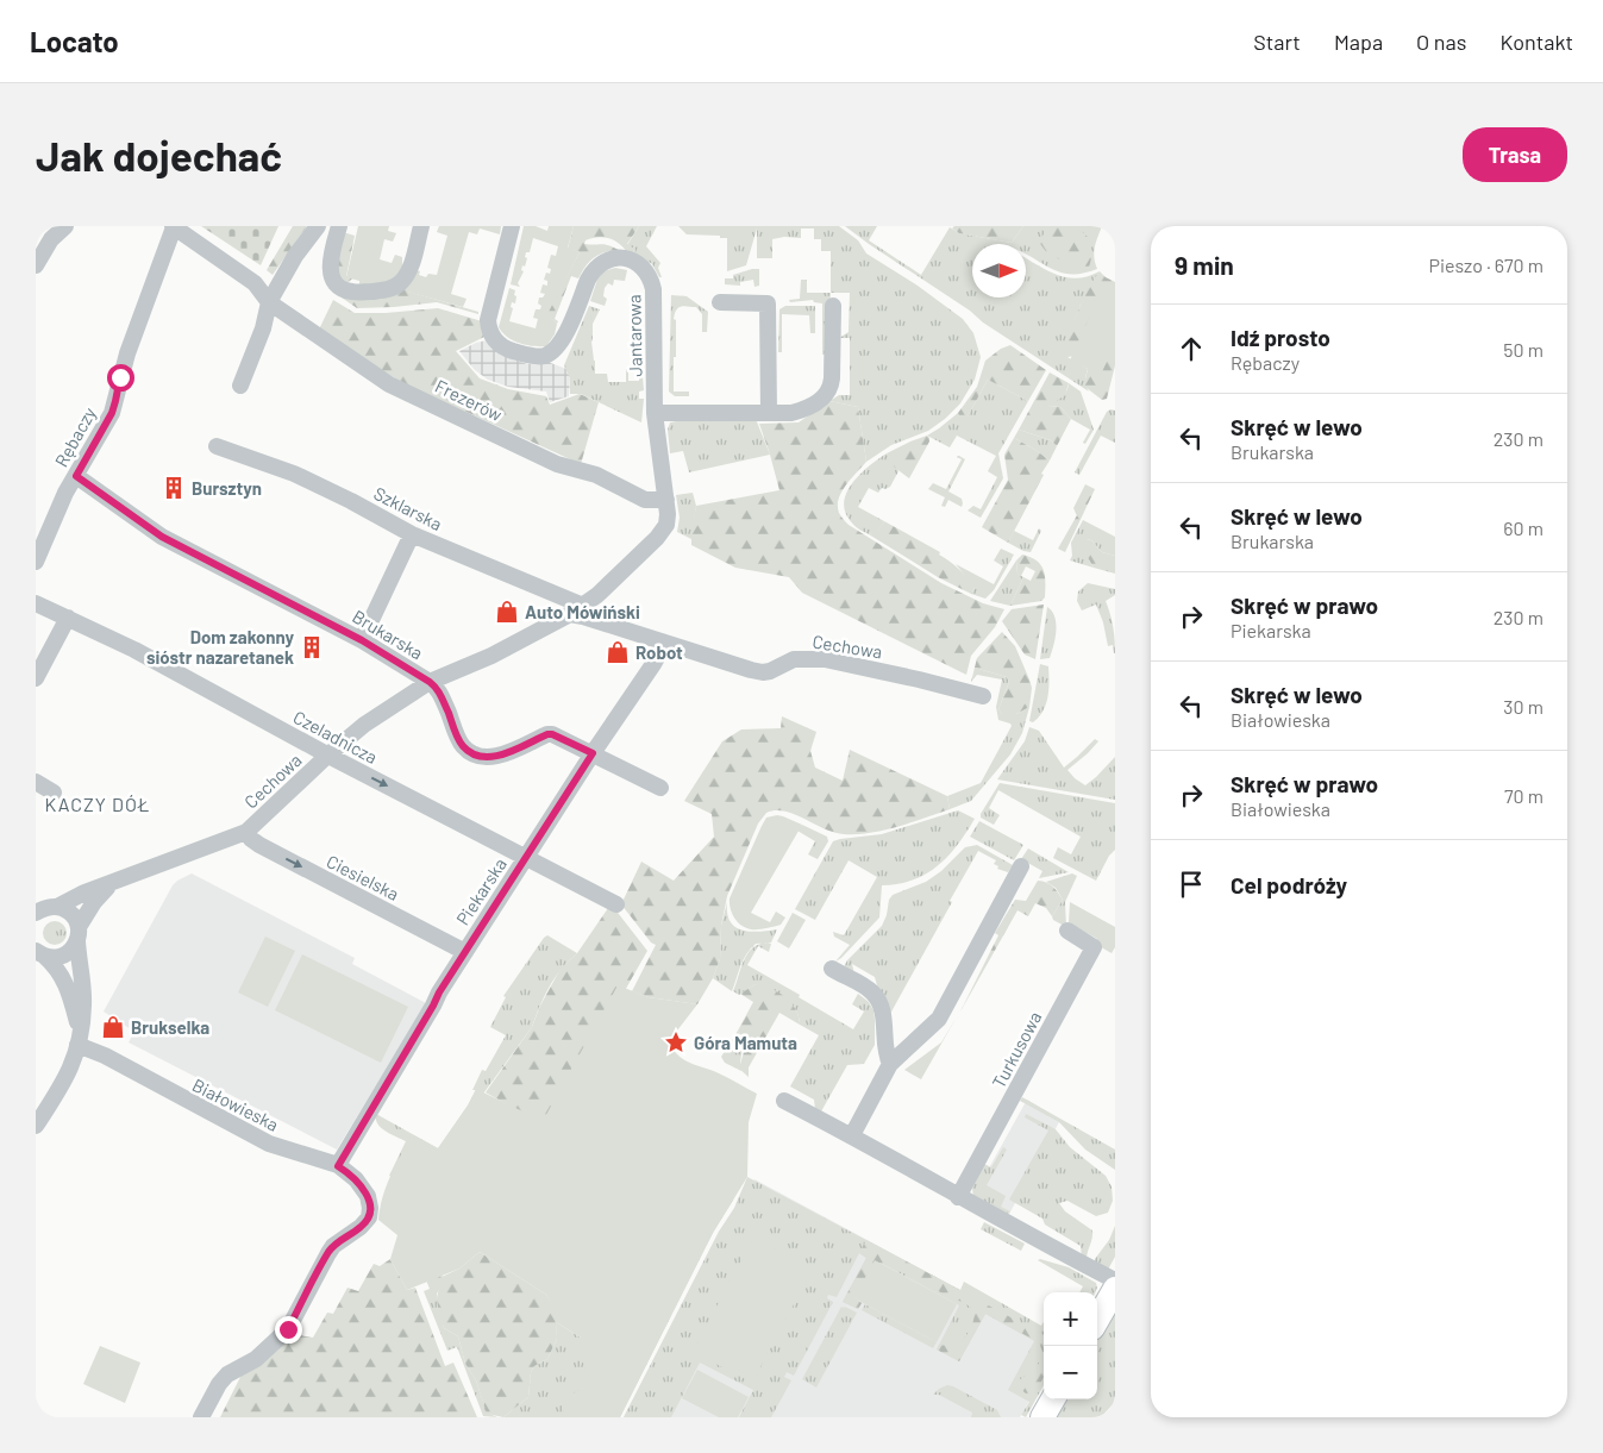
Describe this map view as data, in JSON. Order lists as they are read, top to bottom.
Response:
{
  "streets": {
    "street": [
      "Jantarowa",
      "Frezerów",
      "Rębaczy",
      "Szklarska",
      "Brukarska",
      "Cechowa",
      "Czeladnicza",
      "Ciesielska",
      "Piekarska",
      "Turkusowa",
      "Białowieska"
    ]
  },
  "crossings": [
    ["Jantarowa", "Frezerów"],
    ["Jantarowa", "Szklarska"],
    ["Jantarowa", "Cechowa"],
    ["Frezerów", "Rębaczy"],
    ["Rębaczy", "Brukarska"],
    ["Szklarska", "Cechowa"],
    ["Brukarska", "Cechowa"],
    ["Brukarska", "Piekarska"],
    ["Cechowa", "Czeladnicza"],
    ["Cechowa", "Ciesielska"],
    ["Cechowa", "Piekarska"],
    ["Czeladnicza", "Piekarska"],
    ["Ciesielska", "Piekarska"],
    ["Piekarska", "Białowieska"]
  ],
  "one_way": ["Ciesielska"],
  "districts": ["KACZY DÓŁ"],
  "places": {
    "building": ["Bursztyn", "Dom zakonny sióstr nazaretanek"],
    "shop": ["Auto Mówiński", "Robot", "Brukselka"],
    "place": ["Góra Mamuta"]
  },
  "north": "right",
  "page": {
    "header": "Locato",
    "nav": [
      "Start",
      "Mapa",
      "O nas",
      "Kontakt"
    ],
    "buttons": "Trasa",
    "title": "Jak dojechać",
    "heading": ["9 min", "Pieszo · 670 m"],
    "list": [
      ["Idź prosto", "Rębaczy", "50 m"],
      ["Skręć w lewo", "Brukarska", "230 m"],
      ["Skręć w lewo", "Brukarska", "60 m"],
      ["Skręć w prawo", "Piekarska", "230 m"],
      ["Skręć w lewo", "Białowieska", "30 m"],
      ["Skręć w prawo", "Białowieska", "70 m"],
      "Cel podróży"
    ],
    "map_buttons": ["+", "−"]
  }
}
